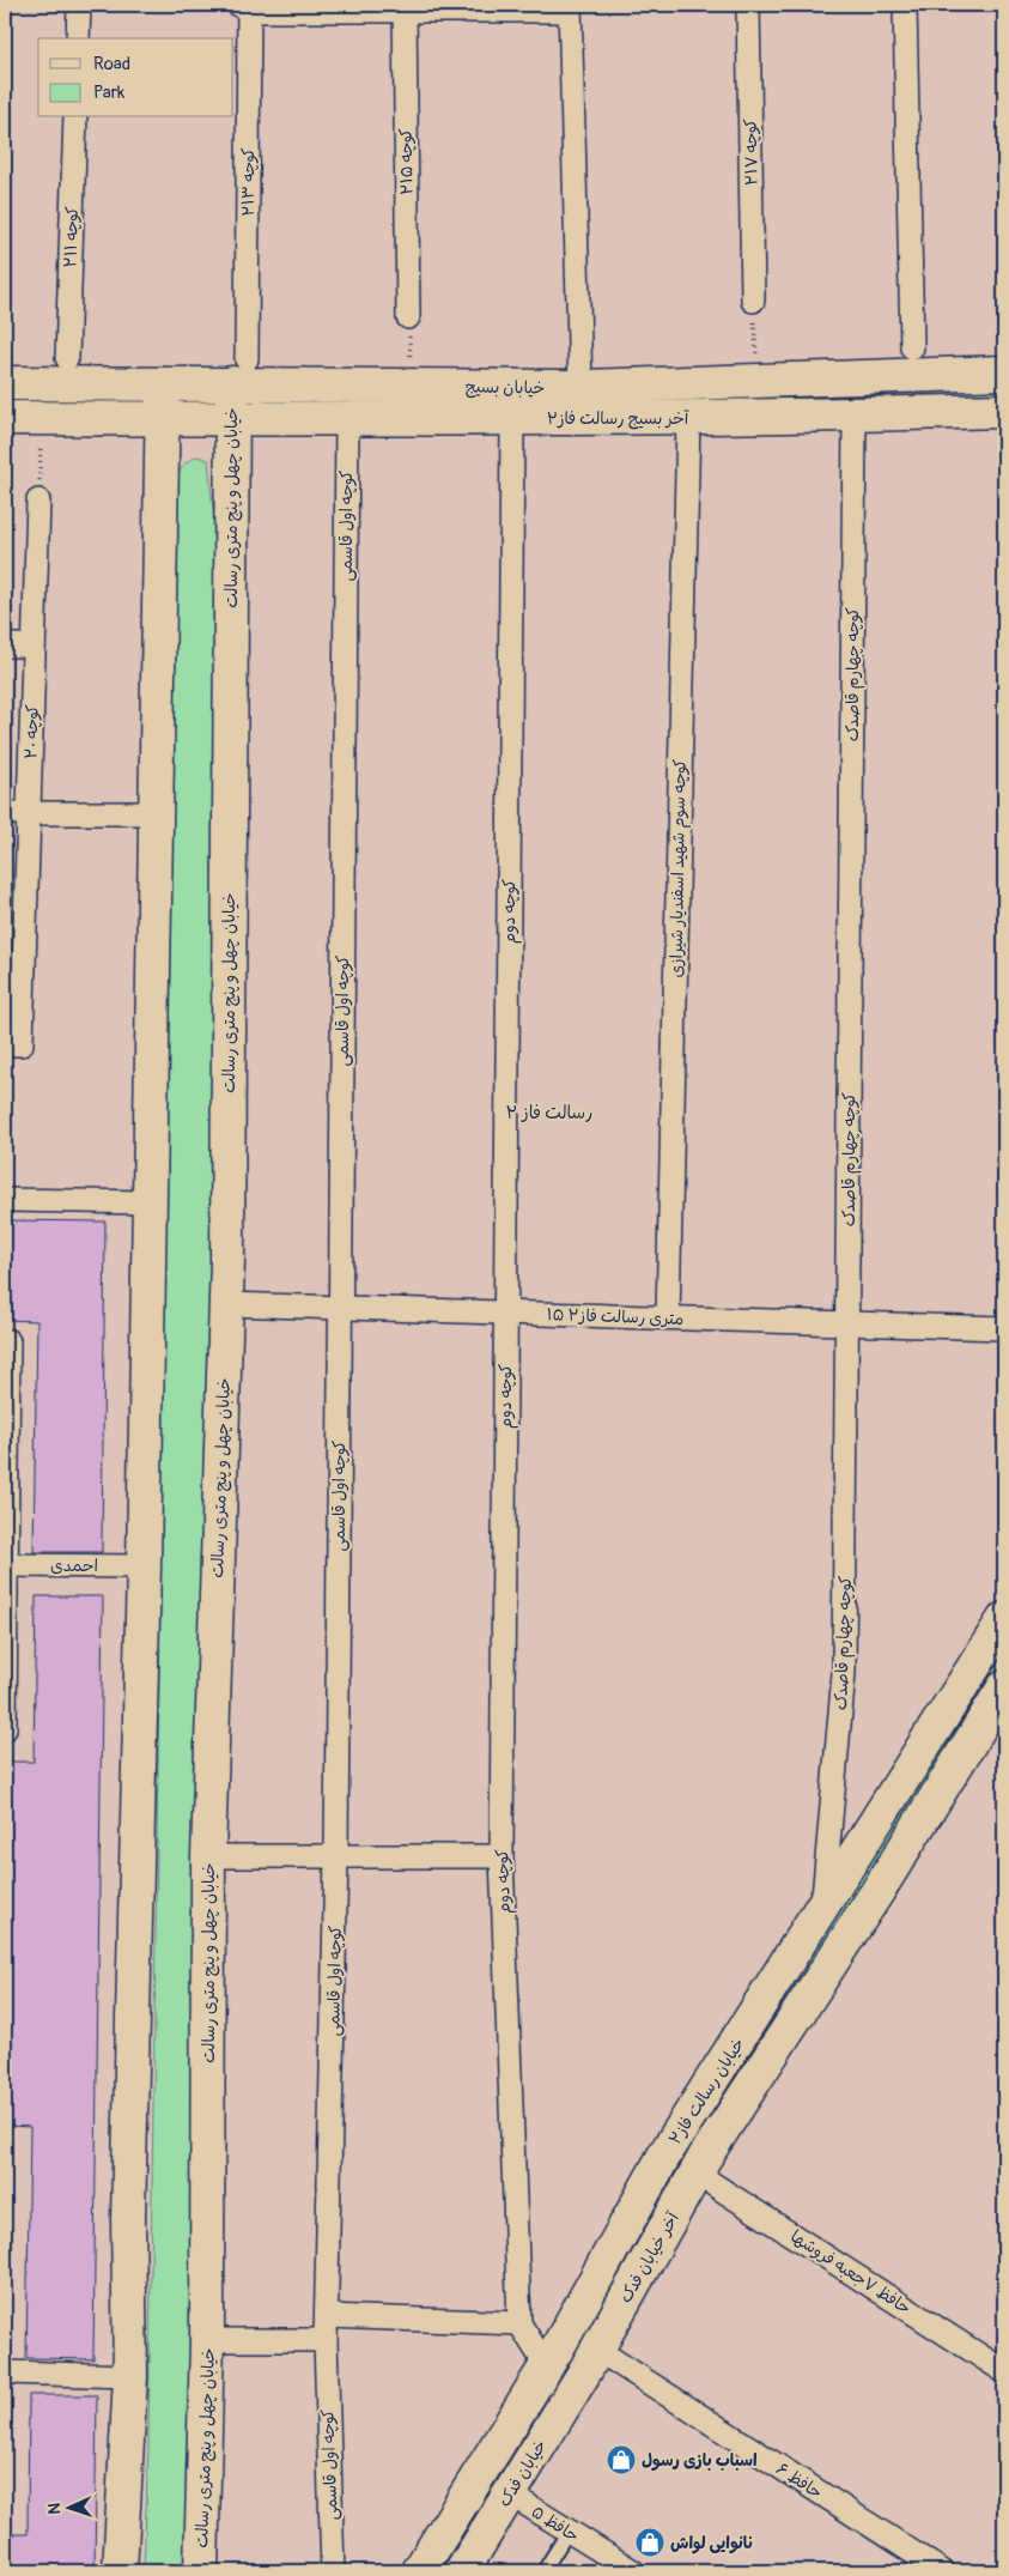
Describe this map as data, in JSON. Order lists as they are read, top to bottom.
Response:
{
  "streets": {
    "main road": [
      "خیابان بسیج",
      "آخر بسیج رسالت فاز۲",
      "خیابان چهل و پنج متری رسالت",
      "خیابان رسالت فاز۲",
      "آخر خیابان فدک",
      "خیابان فدک"
    ],
    "street": [
      "کوچه ۲۱۷",
      "کوچه ۲۱۵",
      "کوچه ۲۱۳",
      "کوچه ۲۱۱",
      "کوچه اول قاسمی",
      "کوچه چهارم قاصدک",
      "۲۰ کوچه",
      "کوچه سوم شهید اسفندیار شیرازی",
      "کوچه دوم",
      "۱۵ متری رسالت فاز۲",
      "احمدی",
      "حافظ ۷جعبه فروشها",
      "حافظ ۶",
      "حافظ ۵"
    ]
  },
  "crossings": [
    ["کوچه ۲۱۳", "خیابان بسیج"],
    ["کوچه ۲۱۳", "خیابان چهل و پنج متری رسالت"],
    ["خیابان بسیج", "خیابان چهل و پنج متری رسالت"],
    ["آخر بسیج رسالت فاز۲", "خیابان چهل و پنج متری رسالت"],
    ["آخر بسیج رسالت فاز۲", "کوچه اول قاسمی"],
    ["آخر بسیج رسالت فاز۲", "کوچه چهارم قاصدک"],
    ["آخر بسیج رسالت فاز۲", "کوچه سوم شهید اسفندیار شیرازی"],
    ["آخر بسیج رسالت فاز۲", "کوچه دوم"],
    ["خیابان چهل و پنج متری رسالت", "۱۵ متری رسالت فاز۲"],
    ["کوچه اول قاسمی", "۱۵ متری رسالت فاز۲"],
    ["کوچه چهارم قاصدک", "۱۵ متری رسالت فاز۲"],
    ["کوچه چهارم قاصدک", "خیابان رسالت فاز۲"],
    ["کوچه سوم شهید اسفندیار شیرازی", "۱۵ متری رسالت فاز۲"],
    ["کوچه دوم", "۱۵ متری رسالت فاز۲"],
    ["کوچه دوم", "خیابان رسالت فاز۲"],
    ["خیابان رسالت فاز۲", "آخر خیابان فدک"],
    ["خیابان رسالت فاز۲", "حافظ ۷جعبه فروشها"],
    ["آخر خیابان فدک", "حافظ ۷جعبه فروشها"],
    ["آخر خیابان فدک", "خیابان فدک"],
    ["آخر خیابان فدک", "حافظ ۶"],
    ["خیابان فدک", "حافظ ۶"],
    ["خیابان فدک", "حافظ ۵"]
  ],
  "districts": ["رسالت فاز ۲"],
  "places": {
    "shop": ["اسباب بازی رسول", "نانوایی لواش"]
  },
  "legend": ["Road", "Park"],
  "north": "left"
}
